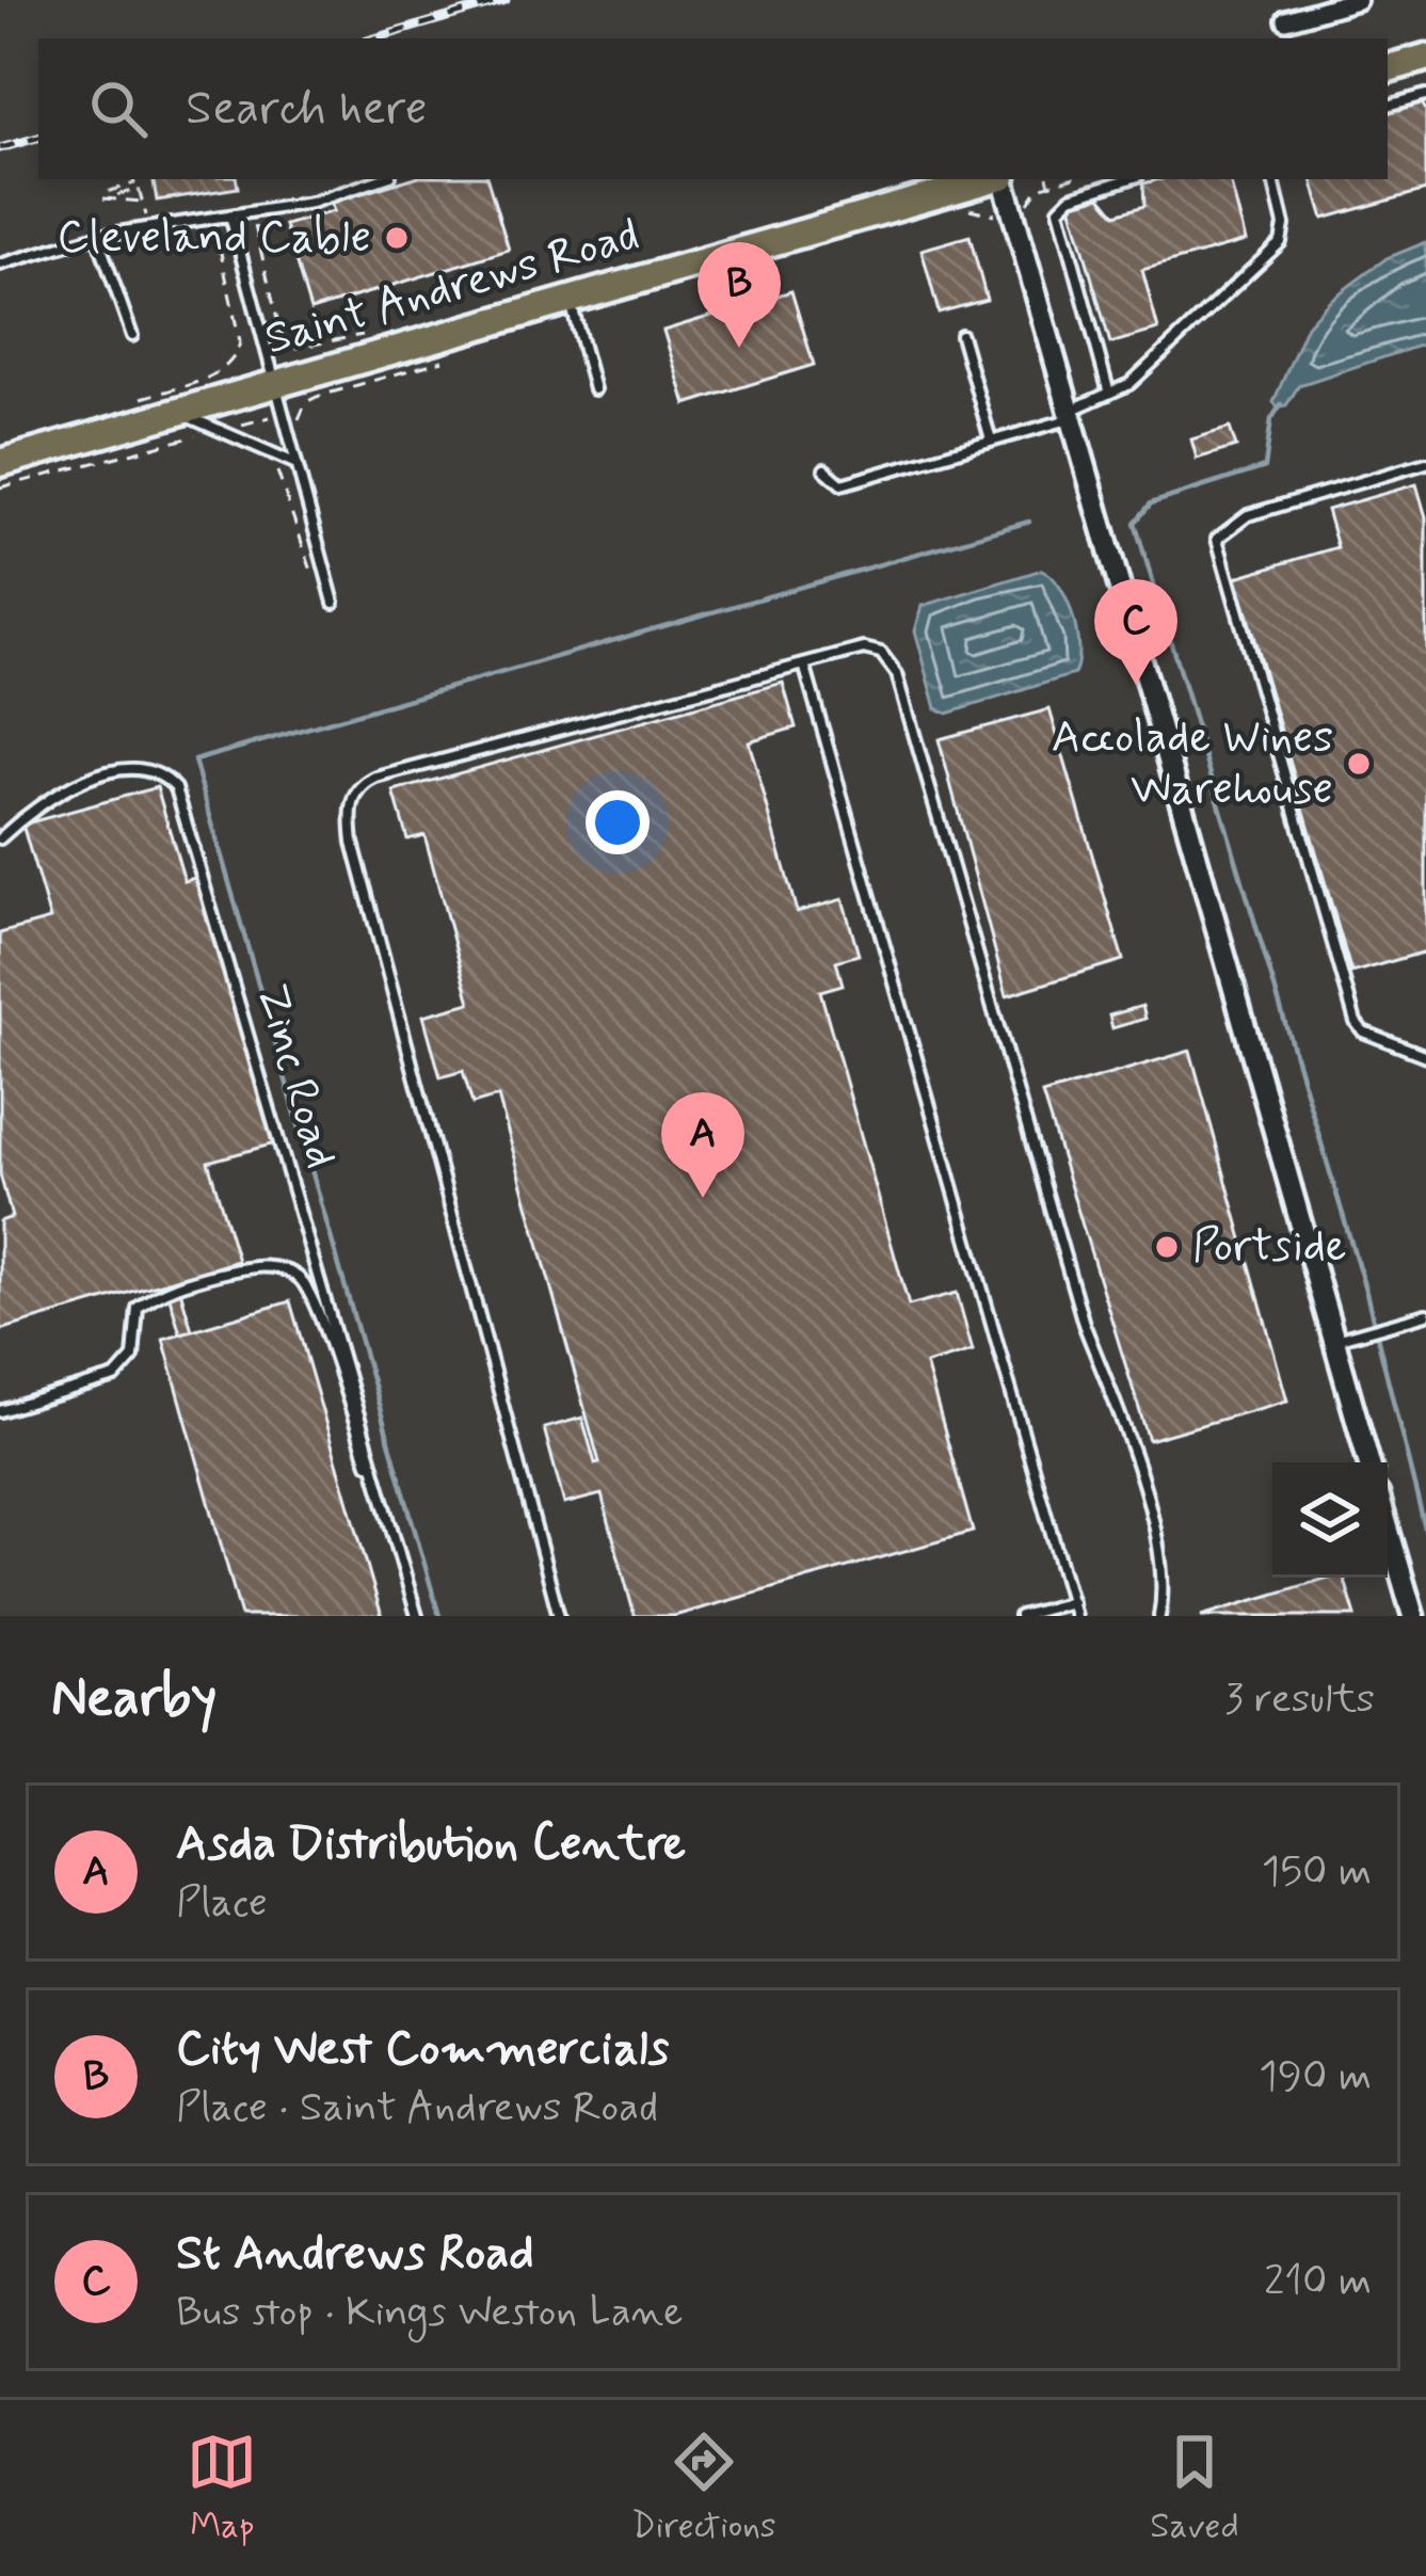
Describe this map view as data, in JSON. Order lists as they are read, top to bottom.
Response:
{
  "streets": {
    "highway": ["Saint Andrews Road"],
    "lane": ["Zinc Road"]
  },
  "places": ["Cleveland Cable", "Accolade Wines Warehouse", "Portside"],
  "page": {
    "search": "Search here",
    "pins": ["B", "C", "A"],
    "heading": ["Nearby", "3 results"],
    "list": [
      {
        "mark": "A",
        "name": "Asda Distribution Centre",
        "note": "Place",
        "value": "150 m"
      },
      {
        "mark": "B",
        "name": "City West Commercials",
        "note": "Place · Saint Andrews Road",
        "value": "190 m"
      },
      {
        "mark": "C",
        "name": "St Andrews Road",
        "note": "Bus stop · Kings Weston Lane",
        "value": "210 m"
      }
    ],
    "nav": ["Map", "Directions", "Saved"]
  }
}
